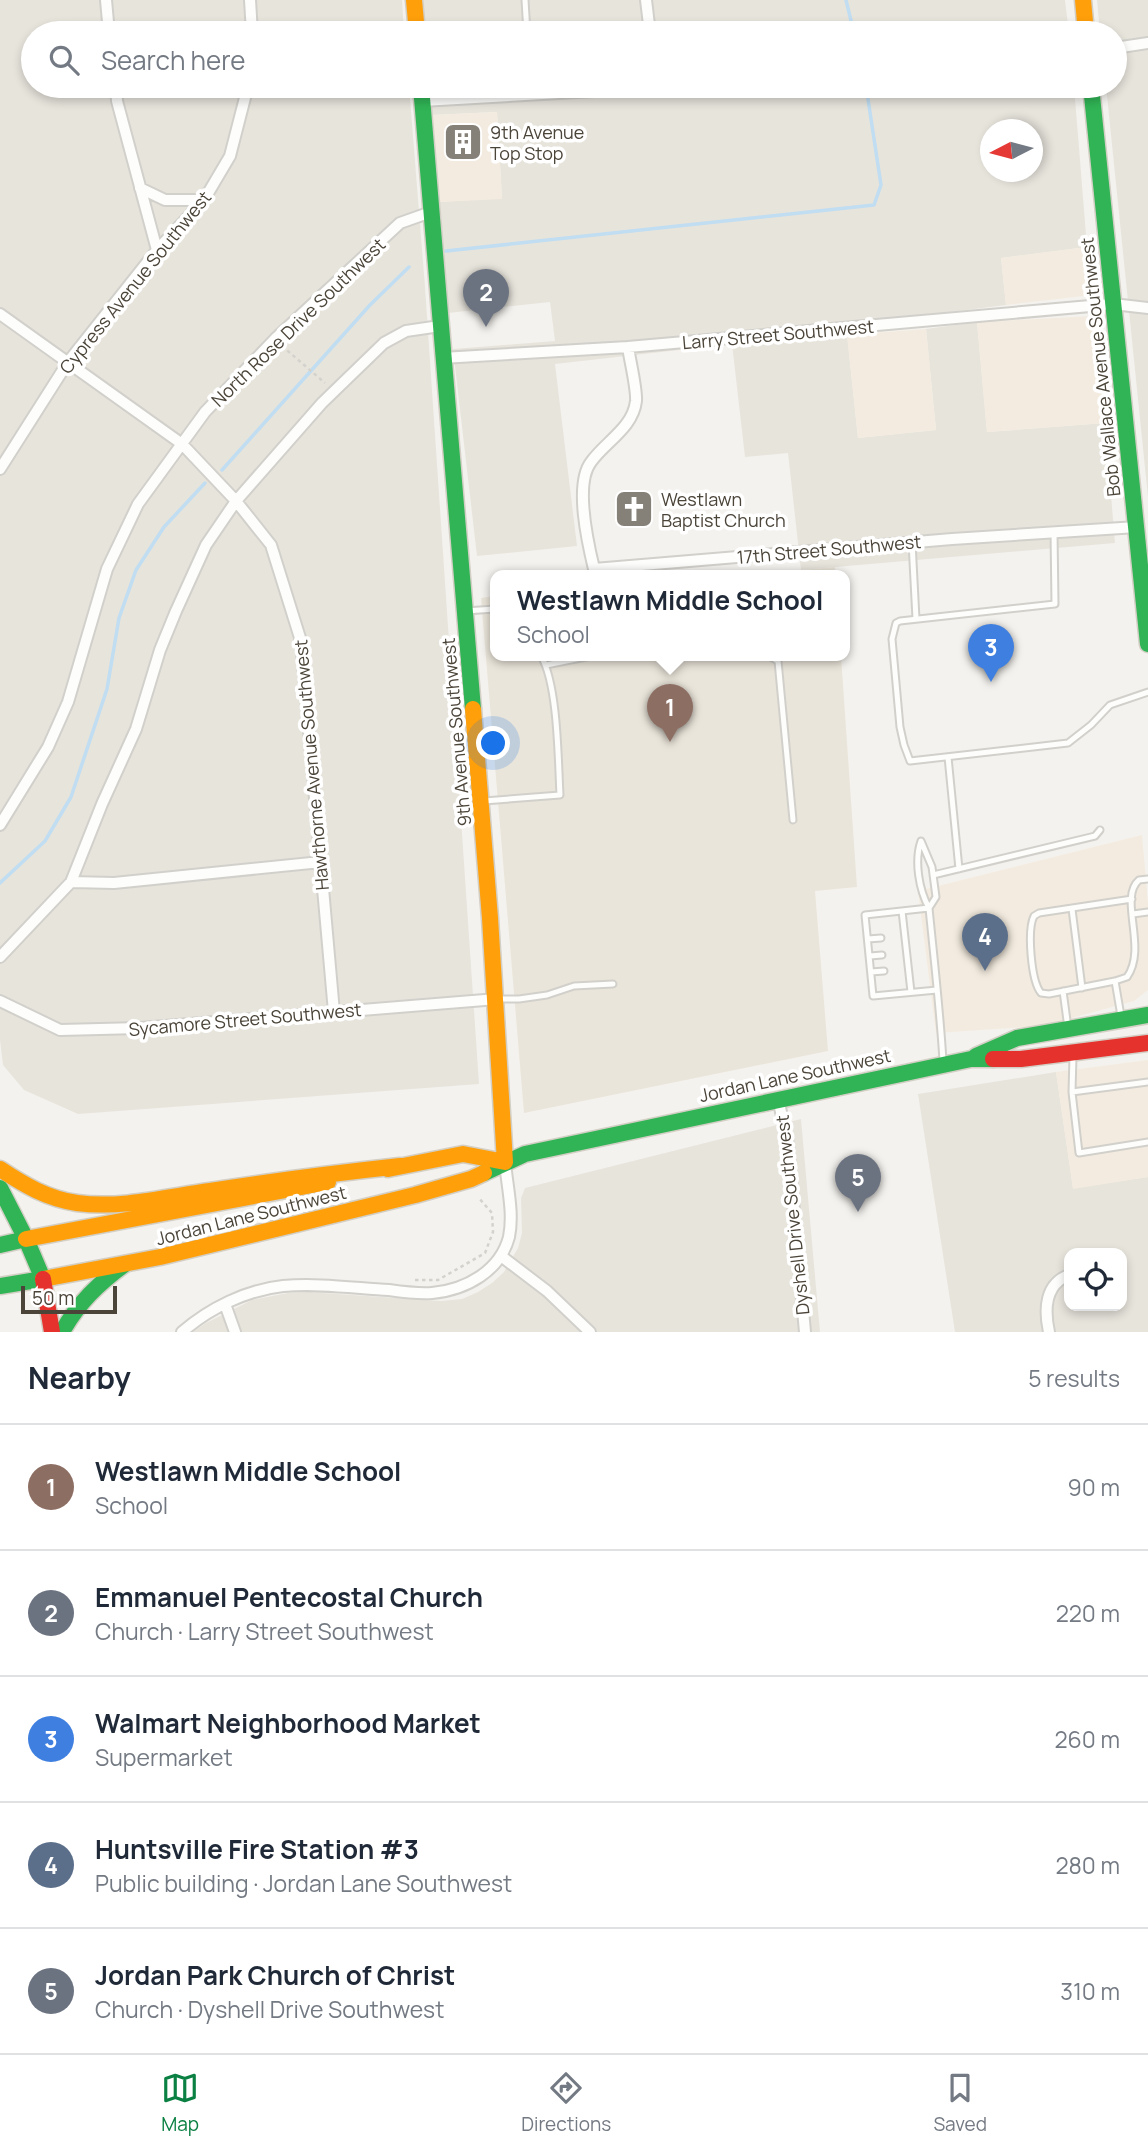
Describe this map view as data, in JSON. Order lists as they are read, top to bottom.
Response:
{
  "streets": {
    "main road": ["Bob Wallace Avenue Southwest", "9th Avenue Southwest", "Jordan Lane Southwest"],
    "street": [
      "Cypress Avenue Southwest",
      "North Rose Drive Southwest",
      "Larry Street Southwest",
      "17th Street Southwest",
      "Hawthorne Avenue Southwest",
      "Sycamore Street Southwest",
      "Dyshell Drive Southwest"
    ]
  },
  "crossings": [
    ["Cypress Avenue Southwest", "Hawthorne Avenue Southwest"],
    ["North Rose Drive Southwest", "9th Avenue Southwest"],
    ["North Rose Drive Southwest", "Hawthorne Avenue Southwest"],
    ["Larry Street Southwest", "Bob Wallace Avenue Southwest"],
    ["Larry Street Southwest", "17th Street Southwest"],
    ["Larry Street Southwest", "9th Avenue Southwest"],
    ["Bob Wallace Avenue Southwest", "17th Street Southwest"],
    ["9th Avenue Southwest", "Sycamore Street Southwest"],
    ["9th Avenue Southwest", "Jordan Lane Southwest"],
    ["Hawthorne Avenue Southwest", "Sycamore Street Southwest"],
    ["Jordan Lane Southwest", "Dyshell Drive Southwest"]
  ],
  "places": {
    "building": ["9th Avenue Top Stop"],
    "church": ["Westlawn Baptist Church"]
  },
  "scale_bar": "50 m",
  "north": "left",
  "page": {
    "search": "Search here",
    "pins": [
      "2",
      "3",
      "1",
      "4",
      "5"
    ],
    "popup": ["Westlawn Middle School", "School"],
    "scale": "50 m",
    "heading": ["Nearby", "5 results"],
    "list": [
      {
        "mark": "1",
        "name": "Westlawn Middle School",
        "note": "School",
        "value": "90 m"
      },
      {
        "mark": "2",
        "name": "Emmanuel Pentecostal Church",
        "note": "Church · Larry Street Southwest",
        "value": "220 m"
      },
      {
        "mark": "3",
        "name": "Walmart Neighborhood Market",
        "note": "Supermarket",
        "value": "260 m"
      },
      {
        "mark": "4",
        "name": "Huntsville Fire Station #3",
        "note": "Public building · Jordan Lane Southwest",
        "value": "280 m"
      },
      {
        "mark": "5",
        "name": "Jordan Park Church of Christ",
        "note": "Church · Dyshell Drive Southwest",
        "value": "310 m"
      }
    ],
    "nav": ["Map", "Directions", "Saved"]
  }
}
